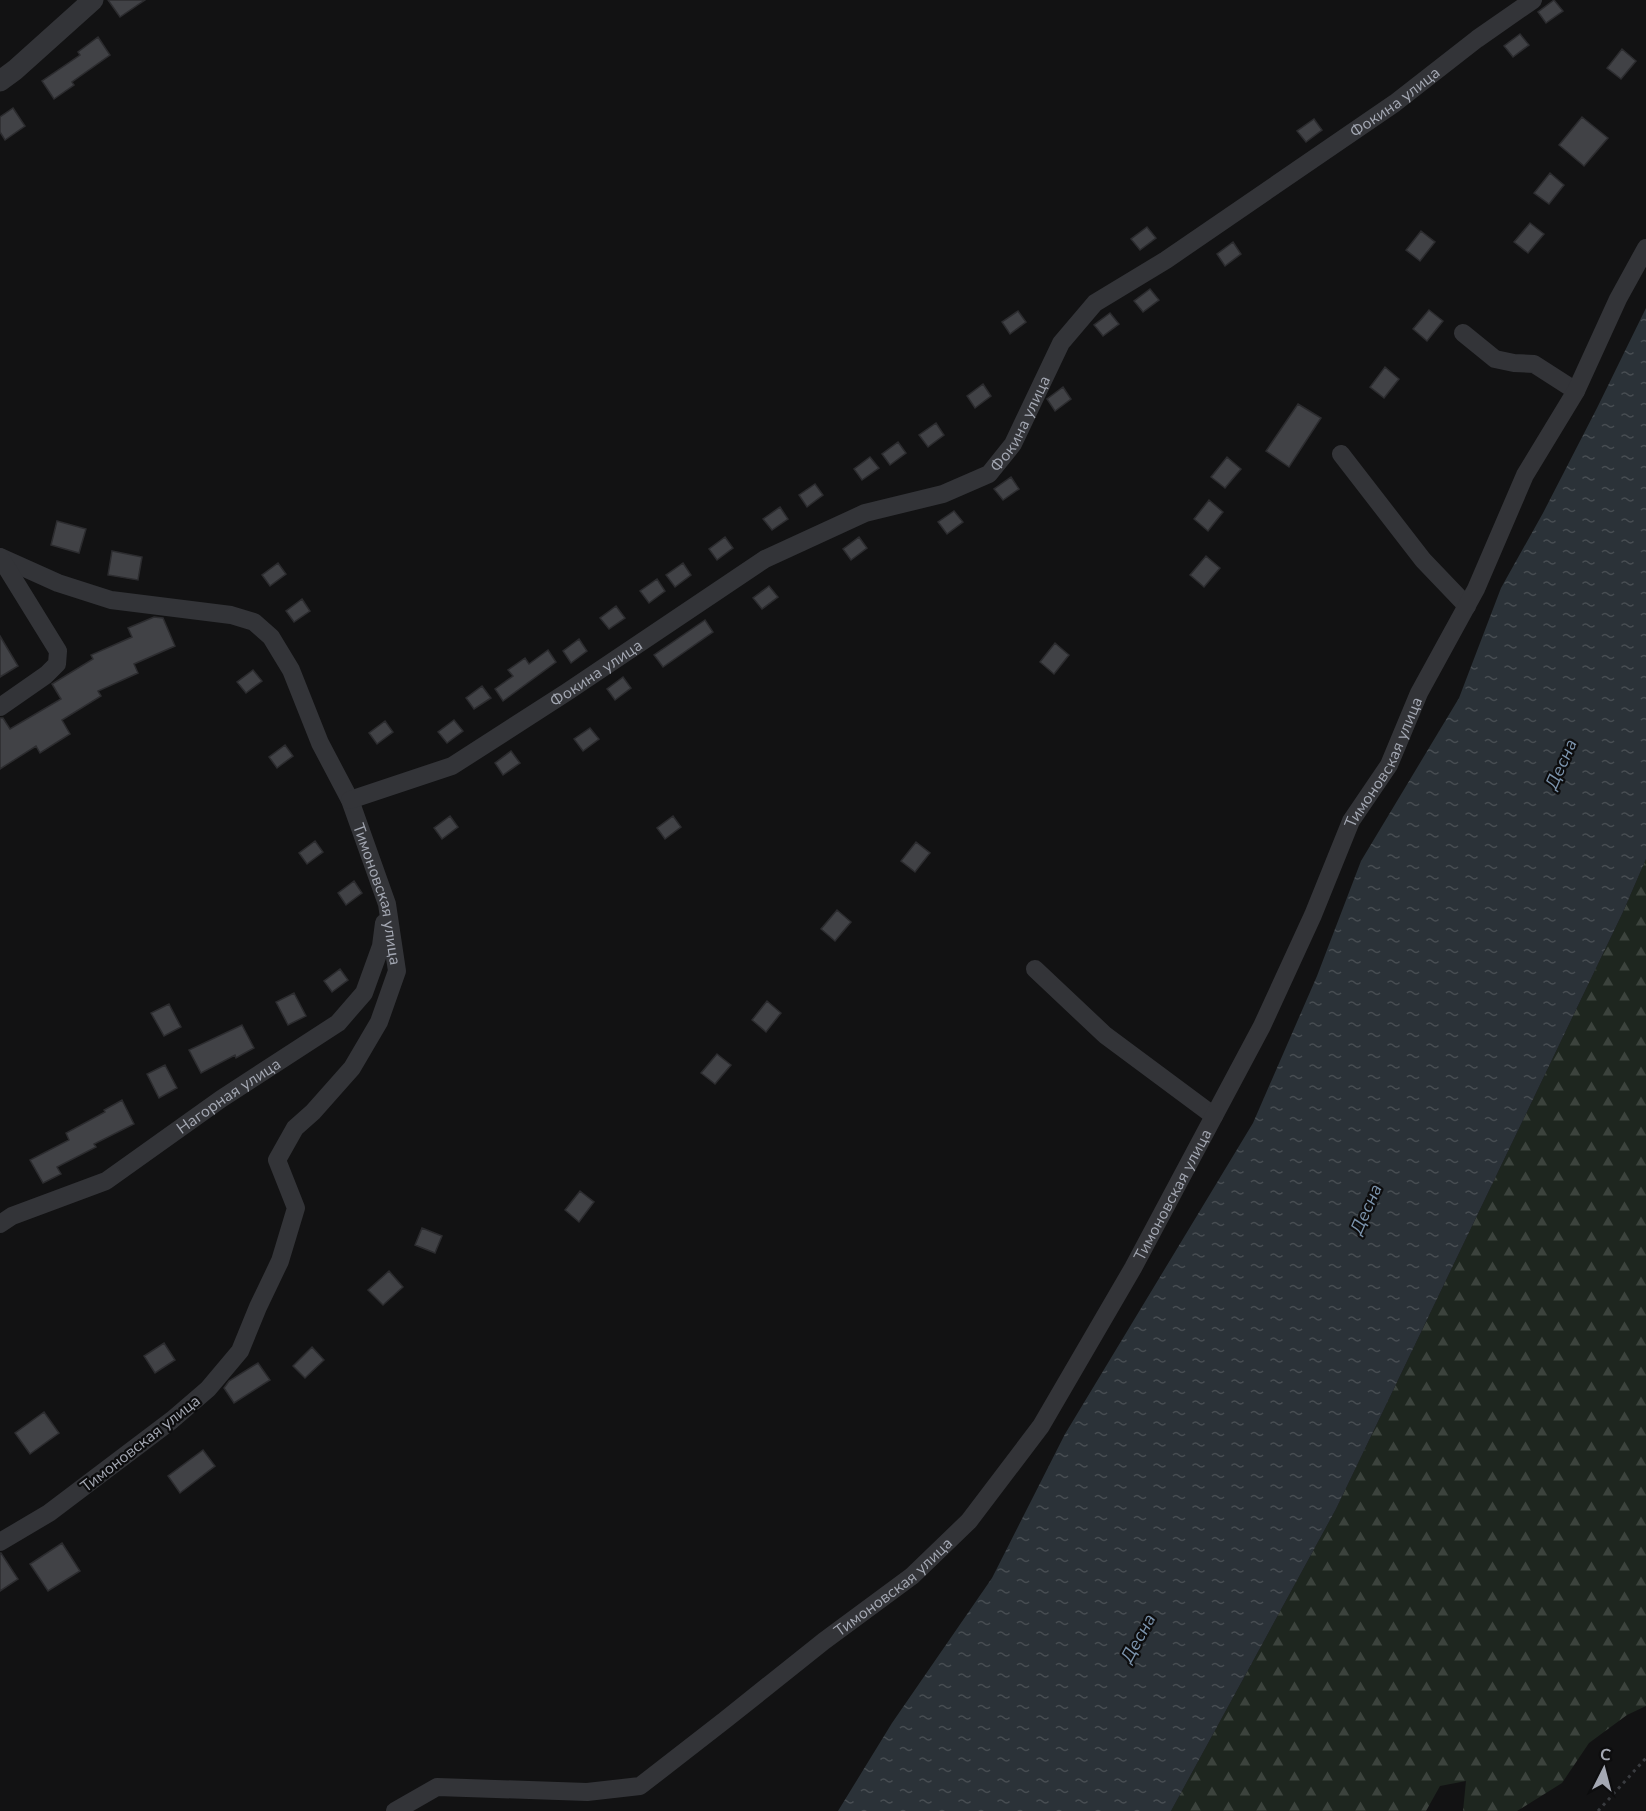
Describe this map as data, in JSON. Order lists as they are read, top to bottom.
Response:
{
  "streets": {
    "street": ["Фокина улица", "Тимоновская улица", "Нагорная улица"]
  },
  "crossings": [
    ["Фокина улица", "Тимоновская улица"],
    ["Тимоновская улица", "Нагорная улица"]
  ],
  "water": ["Десна"],
  "north": "top"
}
